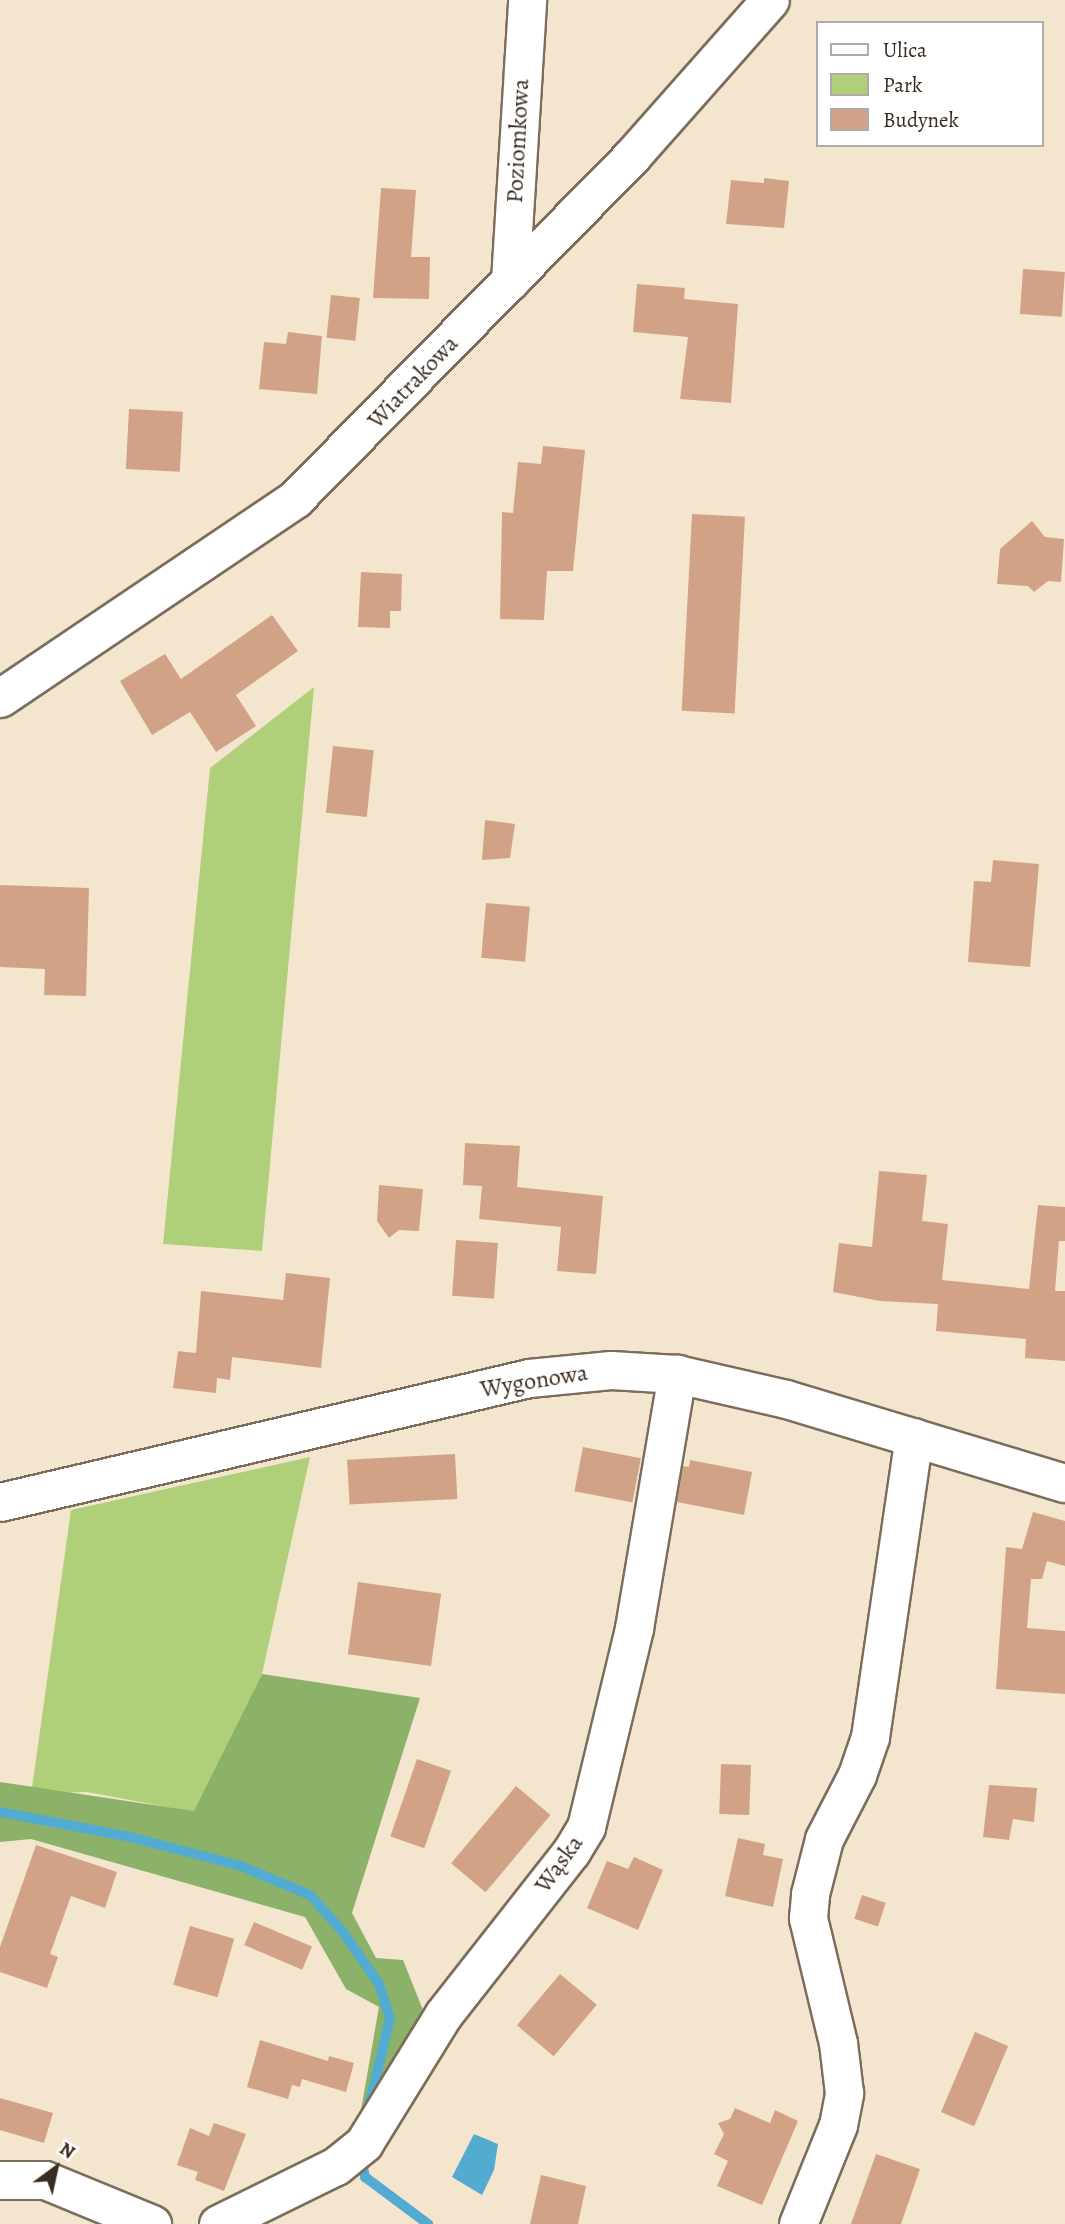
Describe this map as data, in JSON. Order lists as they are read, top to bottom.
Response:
{
  "streets": {
    "street": [
      "Poziomkowa",
      "Wiatrakowa",
      "Wygonowa",
      "Wąska"
    ]
  },
  "crossings": [
    ["Poziomkowa", "Wiatrakowa"],
    ["Wygonowa", "Wąska"]
  ],
  "legend": ["Ulica", "Park", "Budynek"],
  "north": "top right"
}
